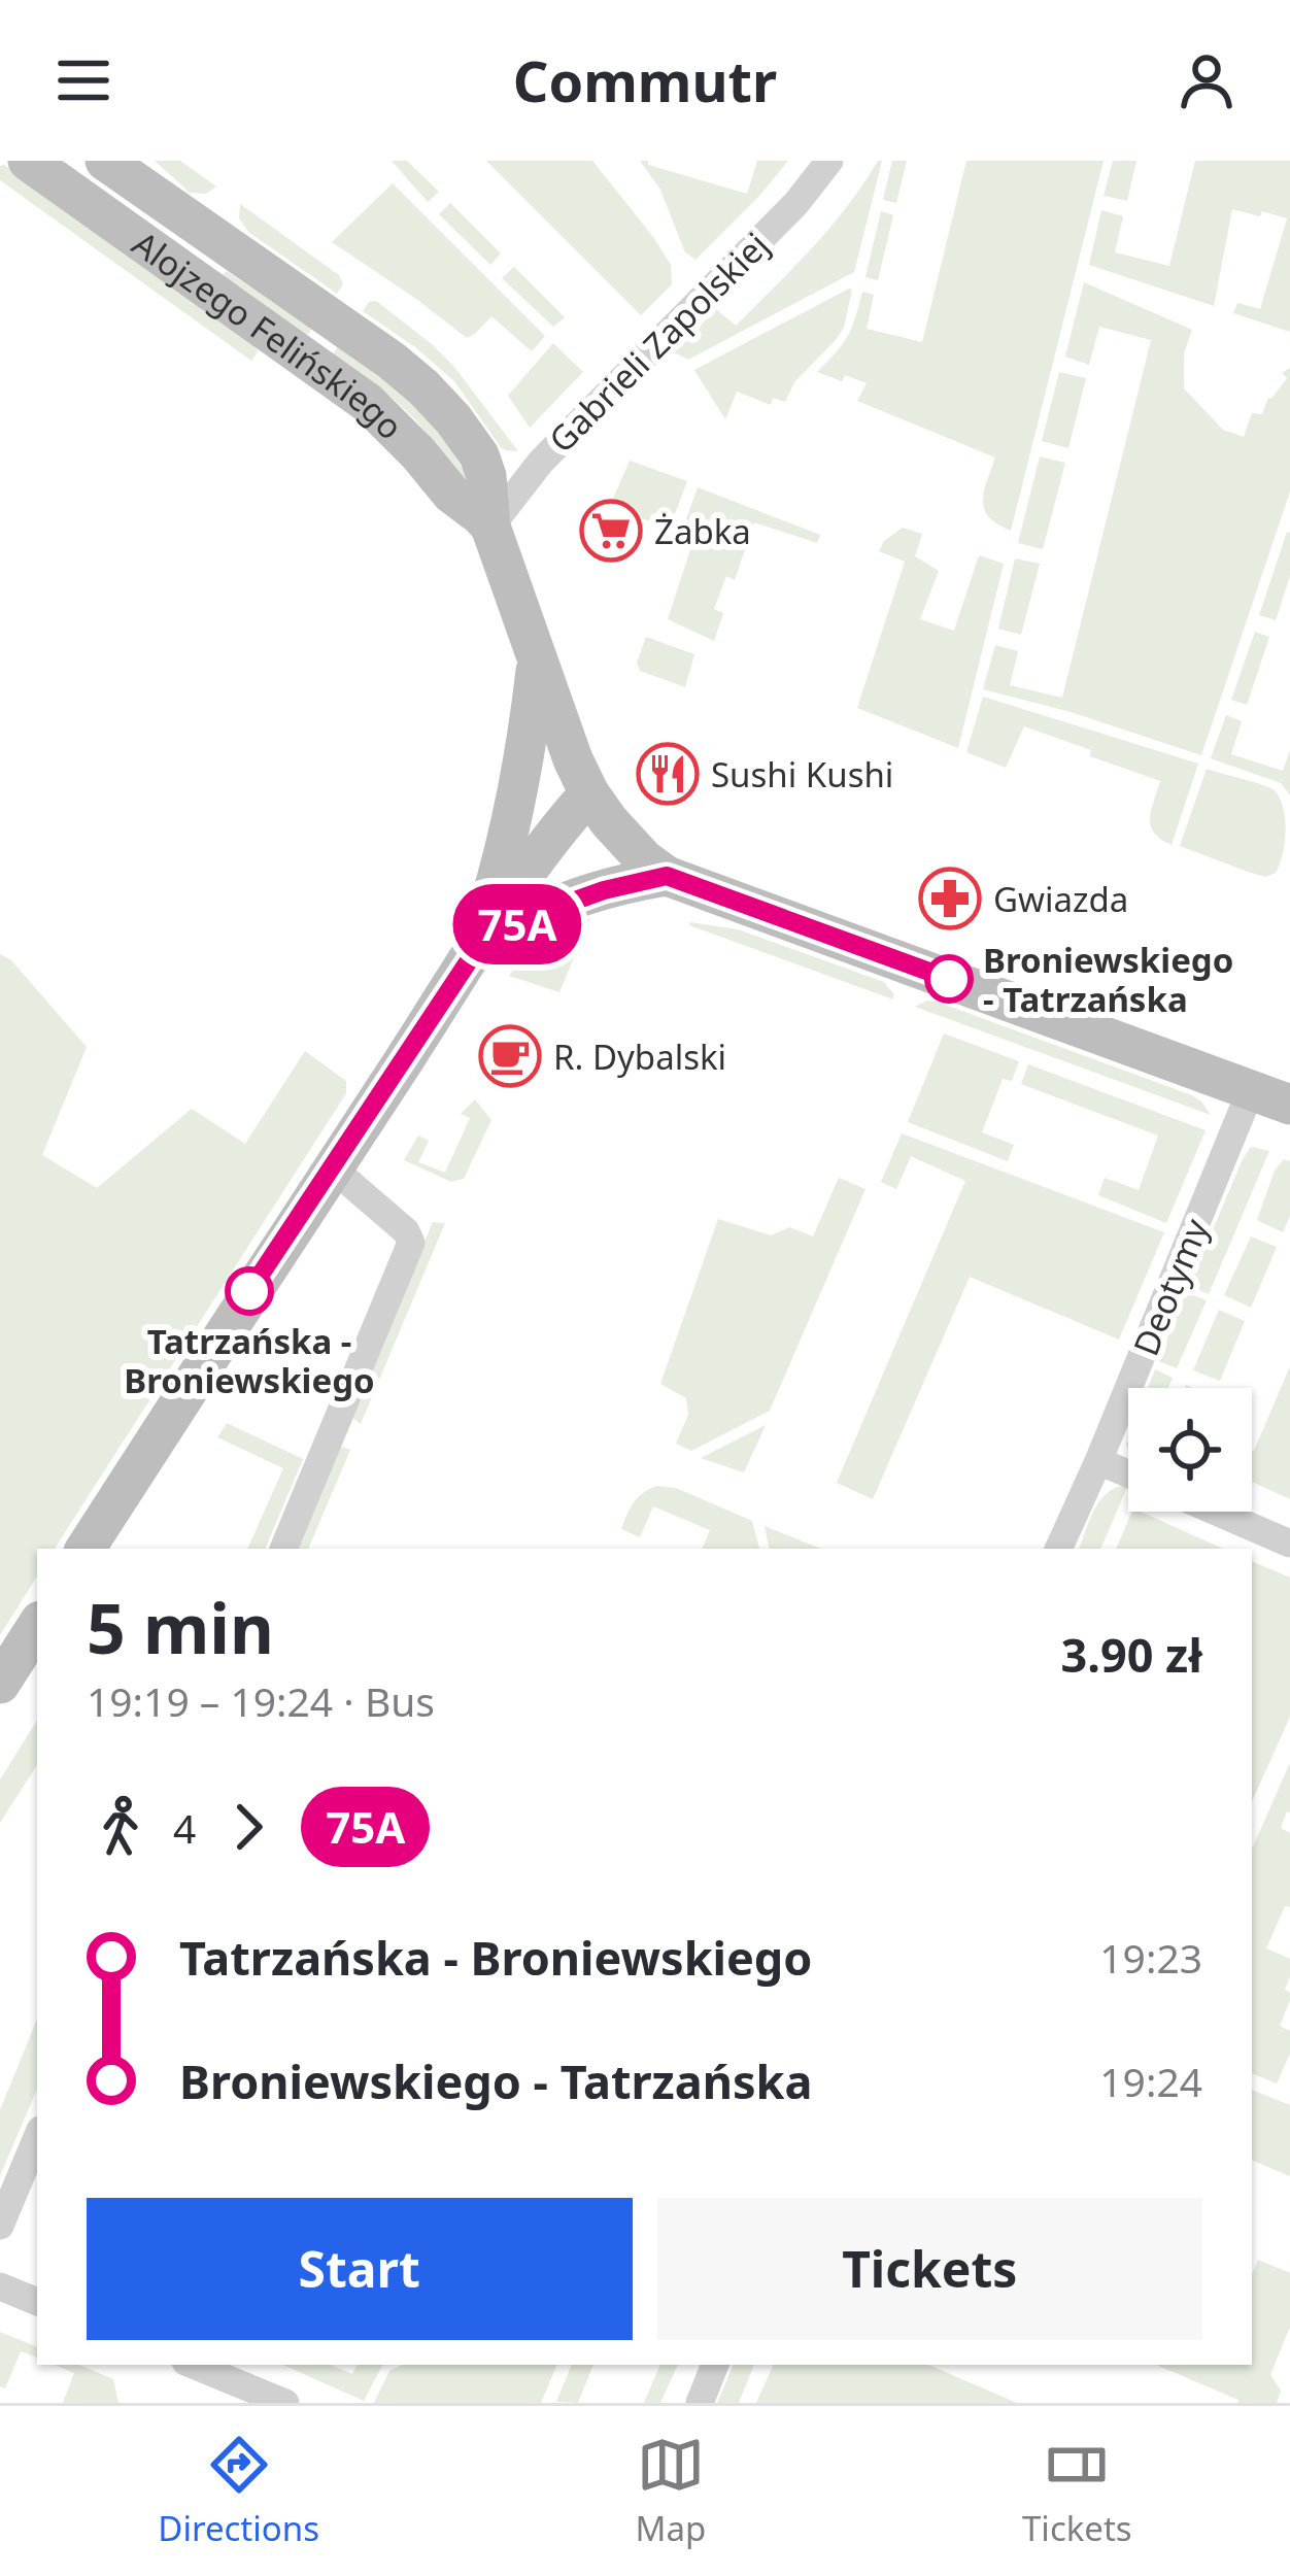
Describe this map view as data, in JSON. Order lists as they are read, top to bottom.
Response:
{
  "streets": {
    "street": ["Alojzego Felińskiego", "Gabrieli Zapolskiej", "Deotymy"]
  },
  "crossings": [
    ["Alojzego Felińskiego", "Gabrieli Zapolskiej"]
  ],
  "places": {
    "supermarket": ["Żabka"],
    "restaurant": ["Sushi Kushi"],
    "pharmacy": ["Gwiazda"],
    "other": ["Broniewskiego - Tatrzańska", "Tatrzańska - Broniewskiego"],
    "cafe": ["R. Dybalski"]
  },
  "lines": ["bus line 75A"],
  "page": {
    "header": "Commutr",
    "on_map": "75A",
    "heading": ["5 min", "19:19 – 19:24 · Bus", "3.90 zł"],
    "legs": ["4", "75A"],
    "list": [
      {
        "name": "Tatrzańska - Broniewskiego",
        "value": "19:23"
      },
      {
        "name": "Broniewskiego - Tatrzańska",
        "value": "19:24"
      }
    ],
    "buttons": ["Start", "Tickets"],
    "tabs": ["Directions", "Map", "Tickets"]
  }
}
